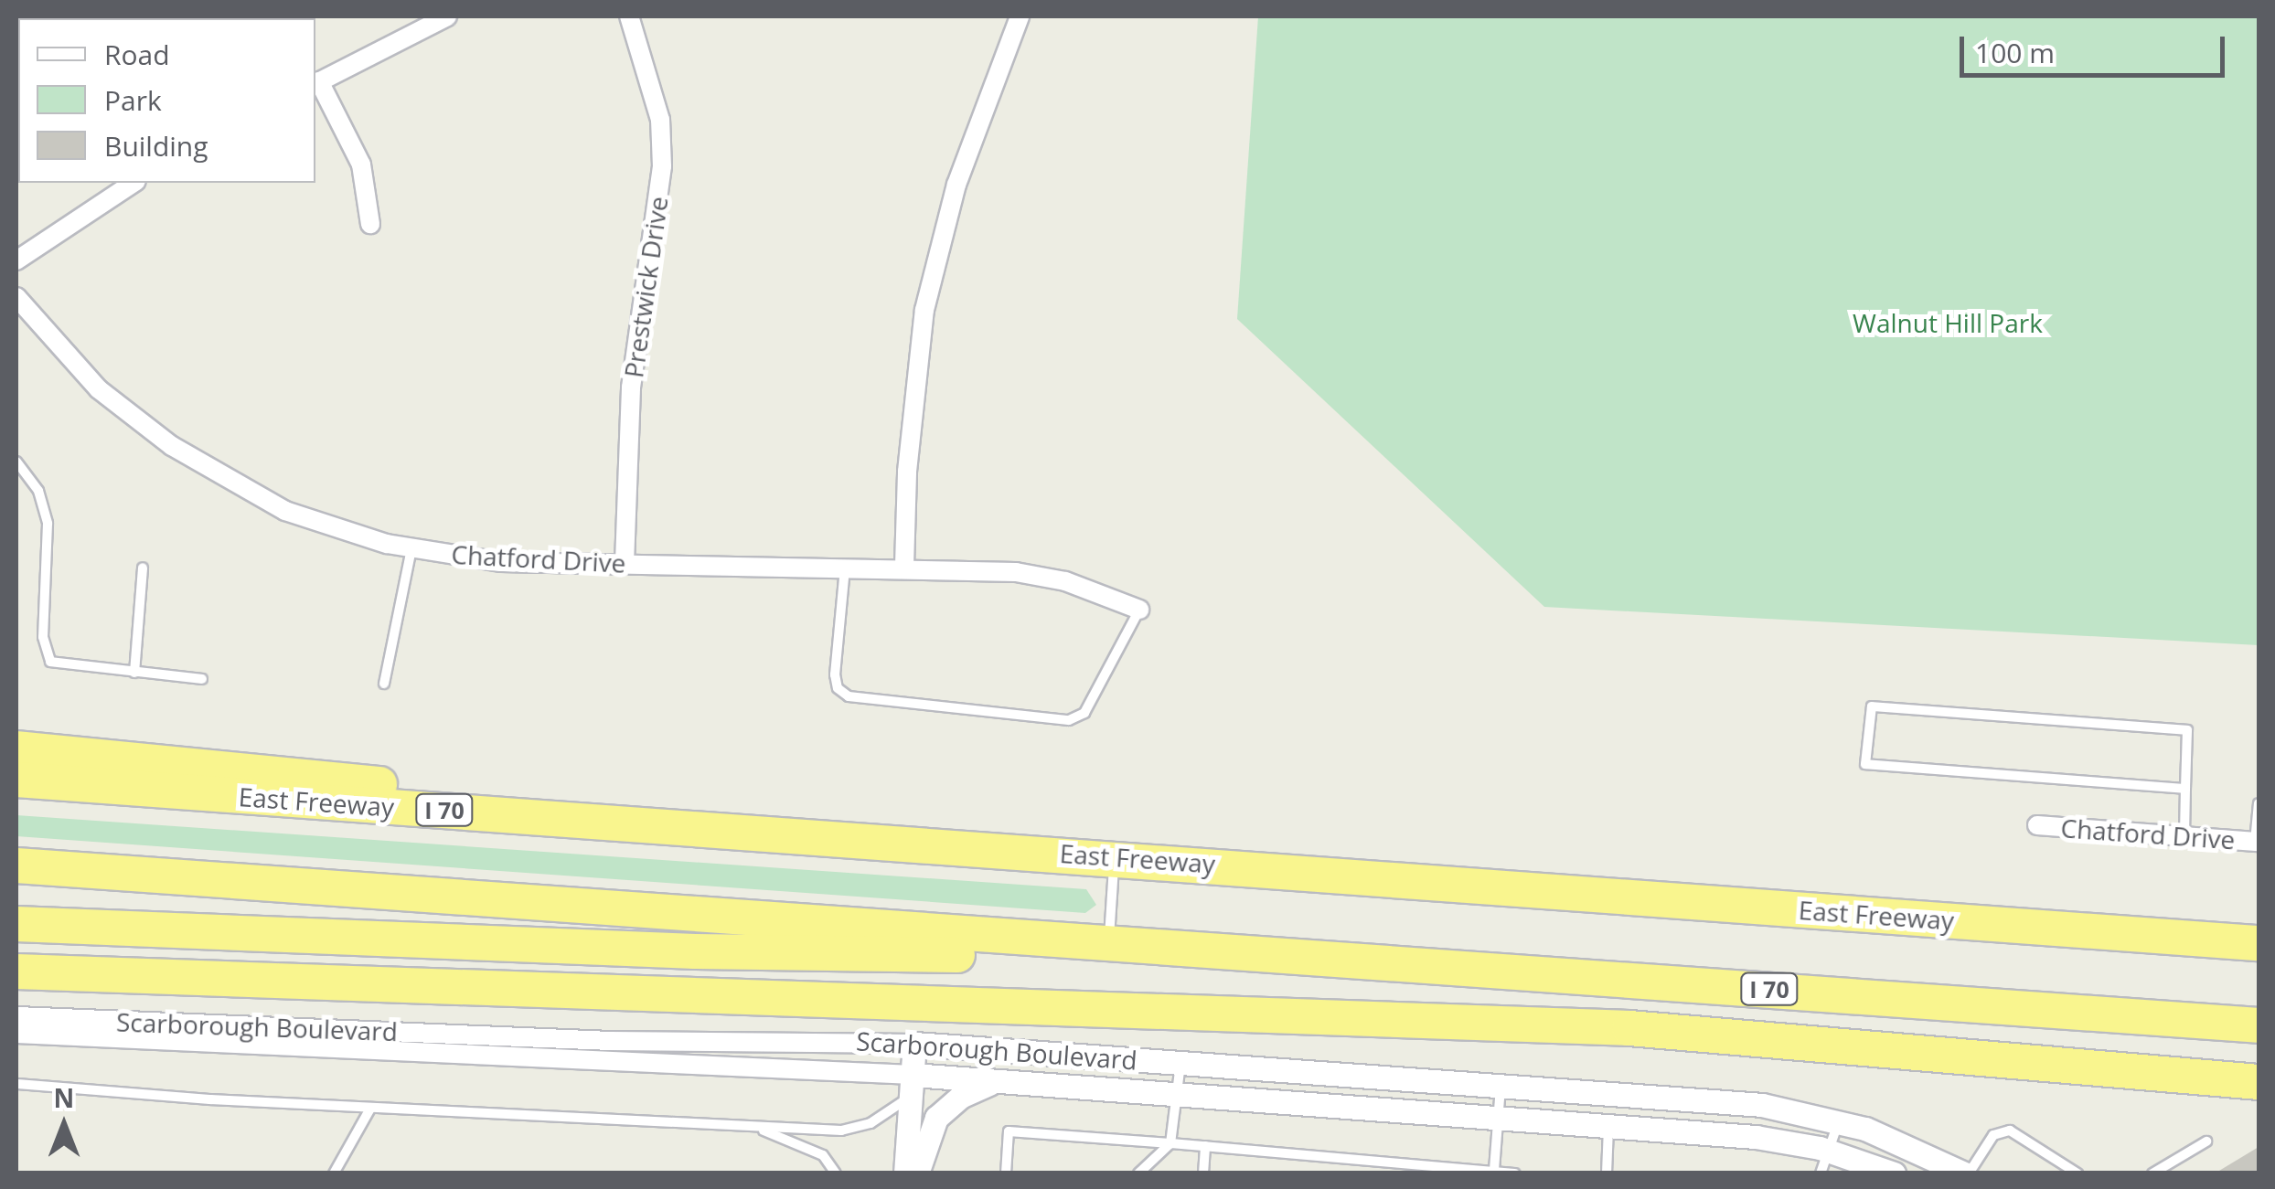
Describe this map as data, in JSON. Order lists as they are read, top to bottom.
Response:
{
  "streets": {
    "highway": ["East Freeway", "I 70"],
    "street": ["Prestwick Drive", "Chatford Drive", "Scarborough Boulevard"]
  },
  "crossings": [
    ["Prestwick Drive", "Chatford Drive"]
  ],
  "parks": ["Walnut Hill Park"],
  "legend": ["Road", "Park", "Building"],
  "scale_bar": "100 m",
  "north": "top"
}
